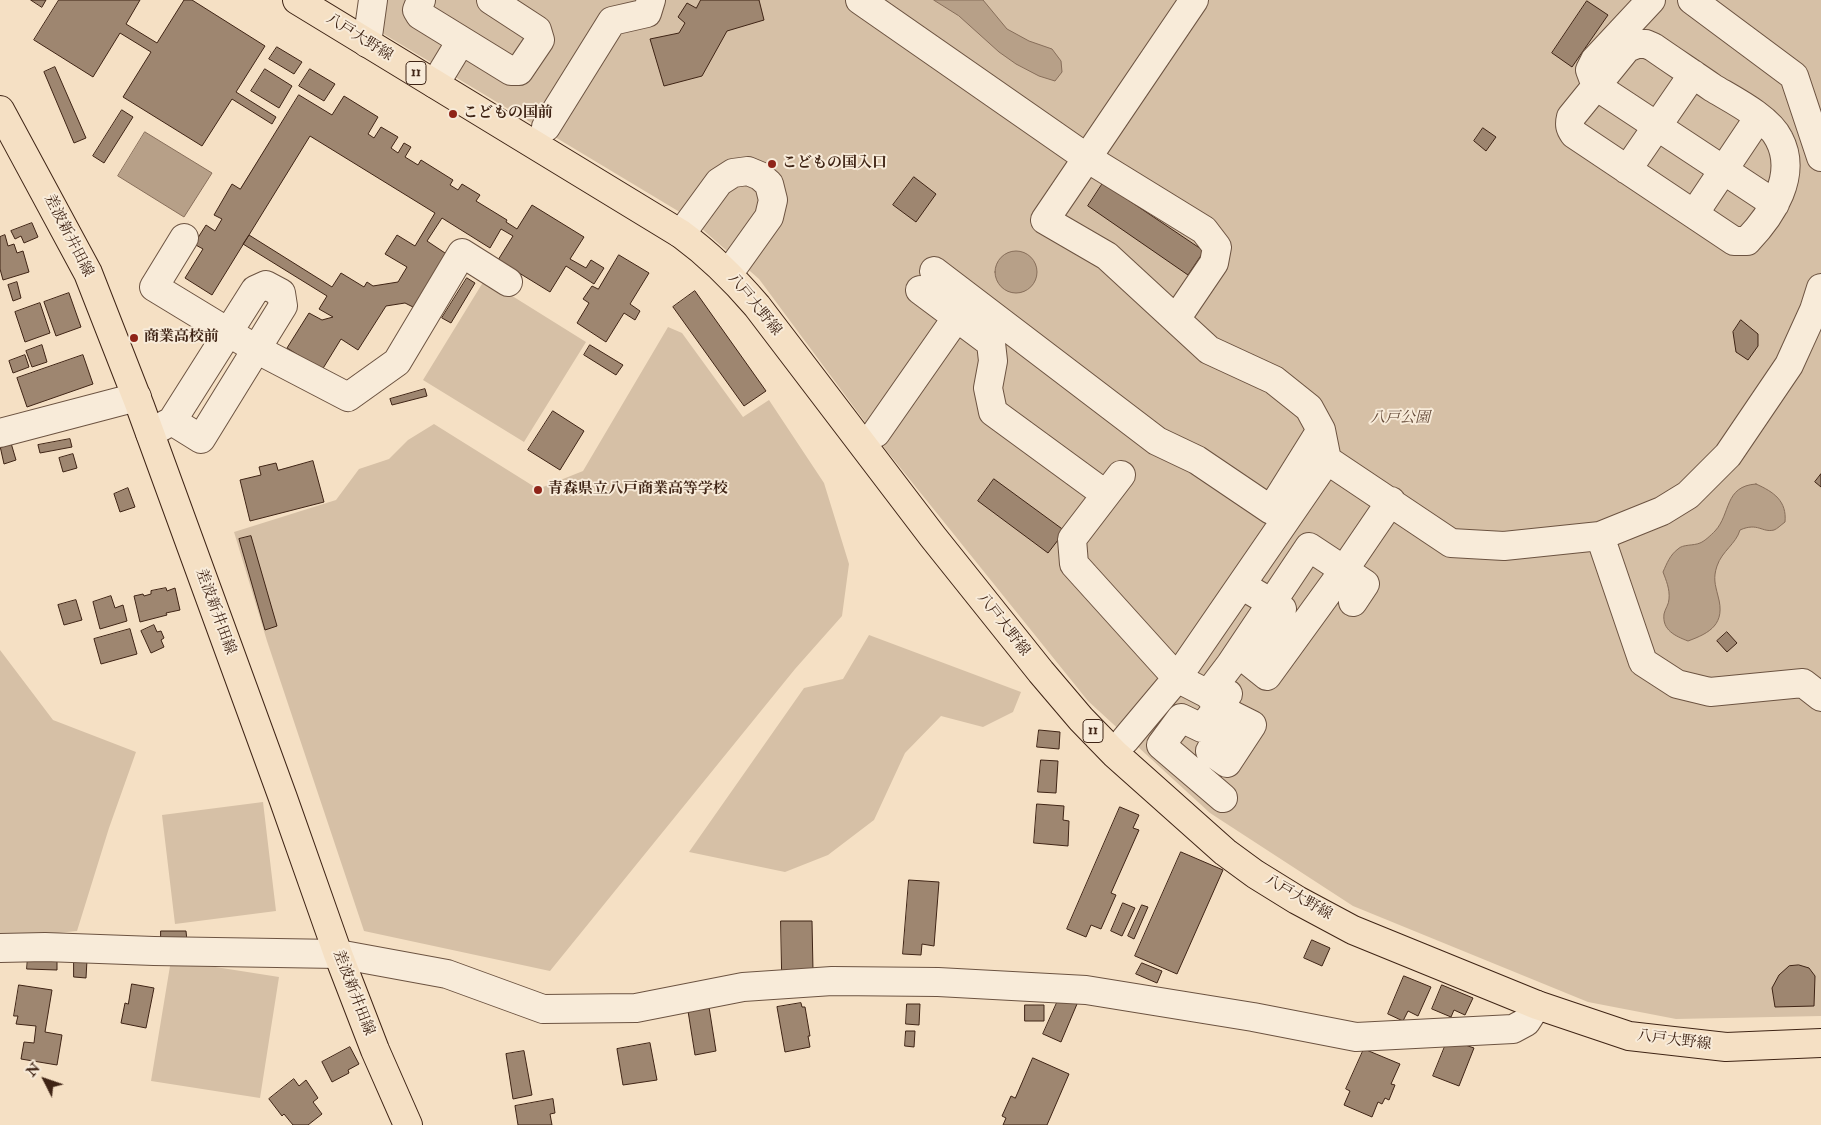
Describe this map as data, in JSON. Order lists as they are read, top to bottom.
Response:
{
  "streets": {
    "main road": ["八戸大野線", "11", "差波新井田線"]
  },
  "parks": ["八戸公園"],
  "places": [
    "こどもの国前",
    "こどもの国入口",
    "商業高校前",
    "青森県立八戸商業高等学校"
  ],
  "north": "top left"
}
